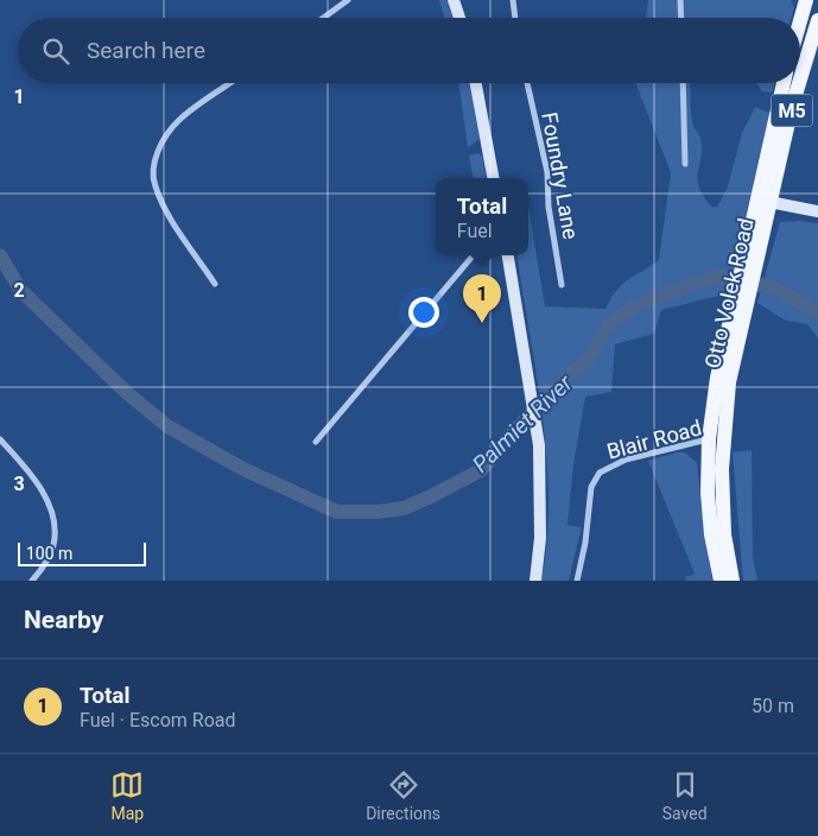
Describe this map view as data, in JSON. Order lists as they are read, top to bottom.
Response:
{
  "streets": {
    "main road": ["M5", "Otto Volek Road"],
    "street": ["Foundry Lane", "Blair Road"]
  },
  "crossings": [
    ["Otto Volek Road", "Blair Road"]
  ],
  "water": ["Palmiet River"],
  "scale_bar": "100 m",
  "page": {
    "search": "Search here",
    "popup": ["Total", "Fuel"],
    "pins": "1",
    "scale": "100 m",
    "heading": "Nearby",
    "list": [
      {
        "mark": "1",
        "name": "Total",
        "note": "Fuel · Escom Road",
        "value": "50 m"
      }
    ],
    "nav": ["Map", "Directions", "Saved"]
  },
  "grid": {
    "rows": ["1", "2", "3"]
  }
}
